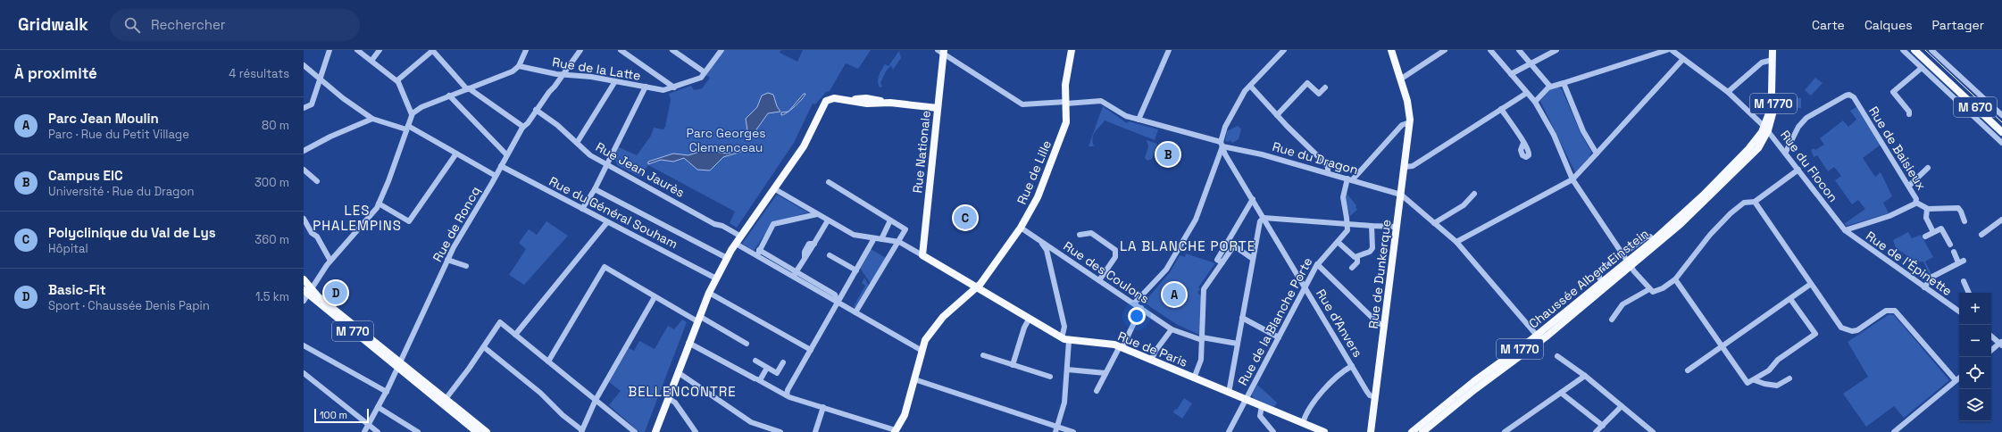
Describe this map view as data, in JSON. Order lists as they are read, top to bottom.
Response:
{
  "streets": {
    "main road": [
      "M 1770",
      "M 670",
      "Rue Nationale",
      "Rue de Lille",
      "Rue de Dunkerque",
      "Chaussée Albert Einstein",
      "M 770",
      "Rue de Paris"
    ],
    "street": [
      "Rue de la Latte",
      "Rue de Baisieux",
      "Rue du Dragon",
      "Rue du Flocon",
      "Rue Jean Jaurès",
      "Rue du Général Souham",
      "Rue de Roncq",
      "Rue de l'Épinette",
      "Rue des Coulons",
      "Rue de la Blanche Porte",
      "Rue d'Anvers"
    ]
  },
  "crossings": [
    ["Rue de la Latte", "Rue de Roncq"],
    ["M 1770", "Rue du Flocon"],
    ["M 1770", "Chaussée Albert Einstein"],
    ["Rue de Baisieux", "Rue du Flocon"],
    ["Rue de Baisieux", "Rue de l'Épinette"],
    ["Rue Nationale", "Rue du Dragon"],
    ["Rue Nationale", "Rue de Paris"],
    ["Rue du Dragon", "Rue de Lille"],
    ["Rue du Dragon", "Rue de Dunkerque"],
    ["Rue du Dragon", "Rue d'Anvers"],
    ["Rue du Flocon", "Rue de l'Épinette"],
    ["Rue du Flocon", "Chaussée Albert Einstein"],
    ["Rue Jean Jaurès", "Rue de Roncq"],
    ["Rue de Lille", "Rue des Coulons"],
    ["Rue de Lille", "Rue de Paris"],
    ["Rue du Général Souham", "Rue de Roncq"],
    ["Rue de Roncq", "M 770"],
    ["Rue de Dunkerque", "Rue d'Anvers"],
    ["Rue de la Blanche Porte", "Rue d'Anvers"],
    ["Rue de la Blanche Porte", "Rue de Paris"]
  ],
  "districts": ["LES PHALEMPINS", "LA BLANCHE PORTE", "BELLENCONTRE"],
  "parks": ["Parc Georges Clemenceau"],
  "scale_bar": "100 m",
  "page": {
    "header": "Gridwalk",
    "search": "Rechercher",
    "nav": ["Carte", "Calques", "Partager"],
    "heading": ["À proximité", "4 résultats"],
    "list": [
      {
        "mark": "A",
        "name": "Parc Jean Moulin",
        "note": "Parc · Rue du Petit Village",
        "value": "80 m"
      },
      {
        "mark": "B",
        "name": "Campus EIC",
        "note": "Université · Rue du Dragon",
        "value": "300 m"
      },
      {
        "mark": "C",
        "name": "Polyclinique du Val de Lys",
        "note": "Hôpital",
        "value": "360 m"
      },
      {
        "mark": "D",
        "name": "Basic-Fit",
        "note": "Sport · Chaussée Denis Papin",
        "value": "1.5 km"
      }
    ],
    "pins": [
      "B",
      "C",
      "D",
      "A"
    ],
    "map_buttons": ["+", "−"],
    "scale": "100 m"
  }
}
